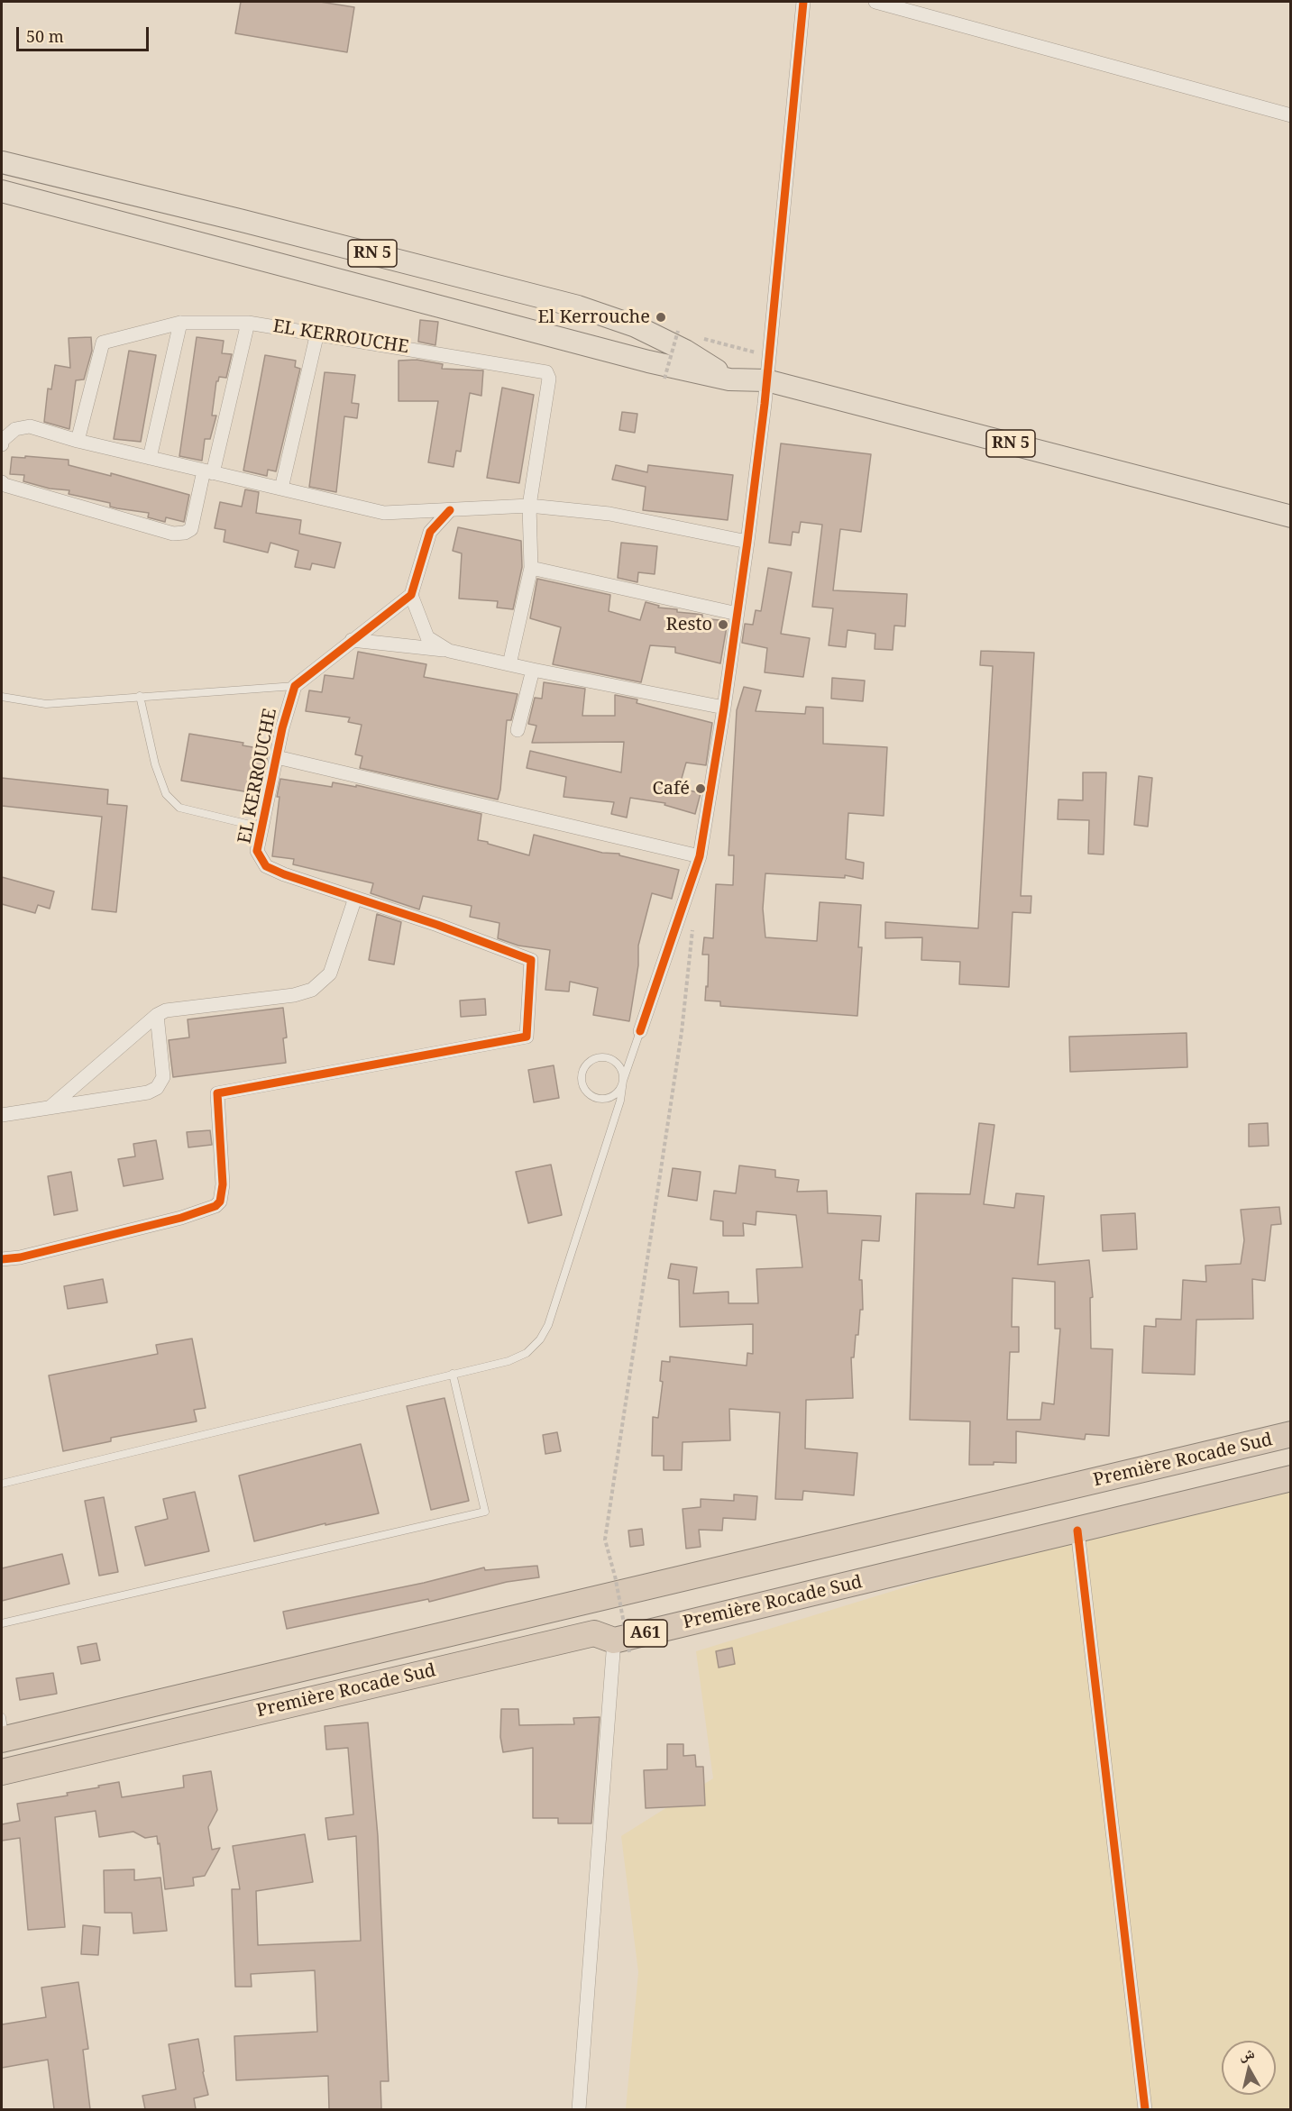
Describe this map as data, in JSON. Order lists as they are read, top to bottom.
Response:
{
  "streets": {
    "highway": ["Première Rocade Sud", "A61"],
    "main road": ["RN 5"],
    "street": ["EL KERROUCHE"]
  },
  "places": ["El Kerrouche", "Resto", "Café"],
  "scale_bar": "50 m",
  "north": "top"
}
